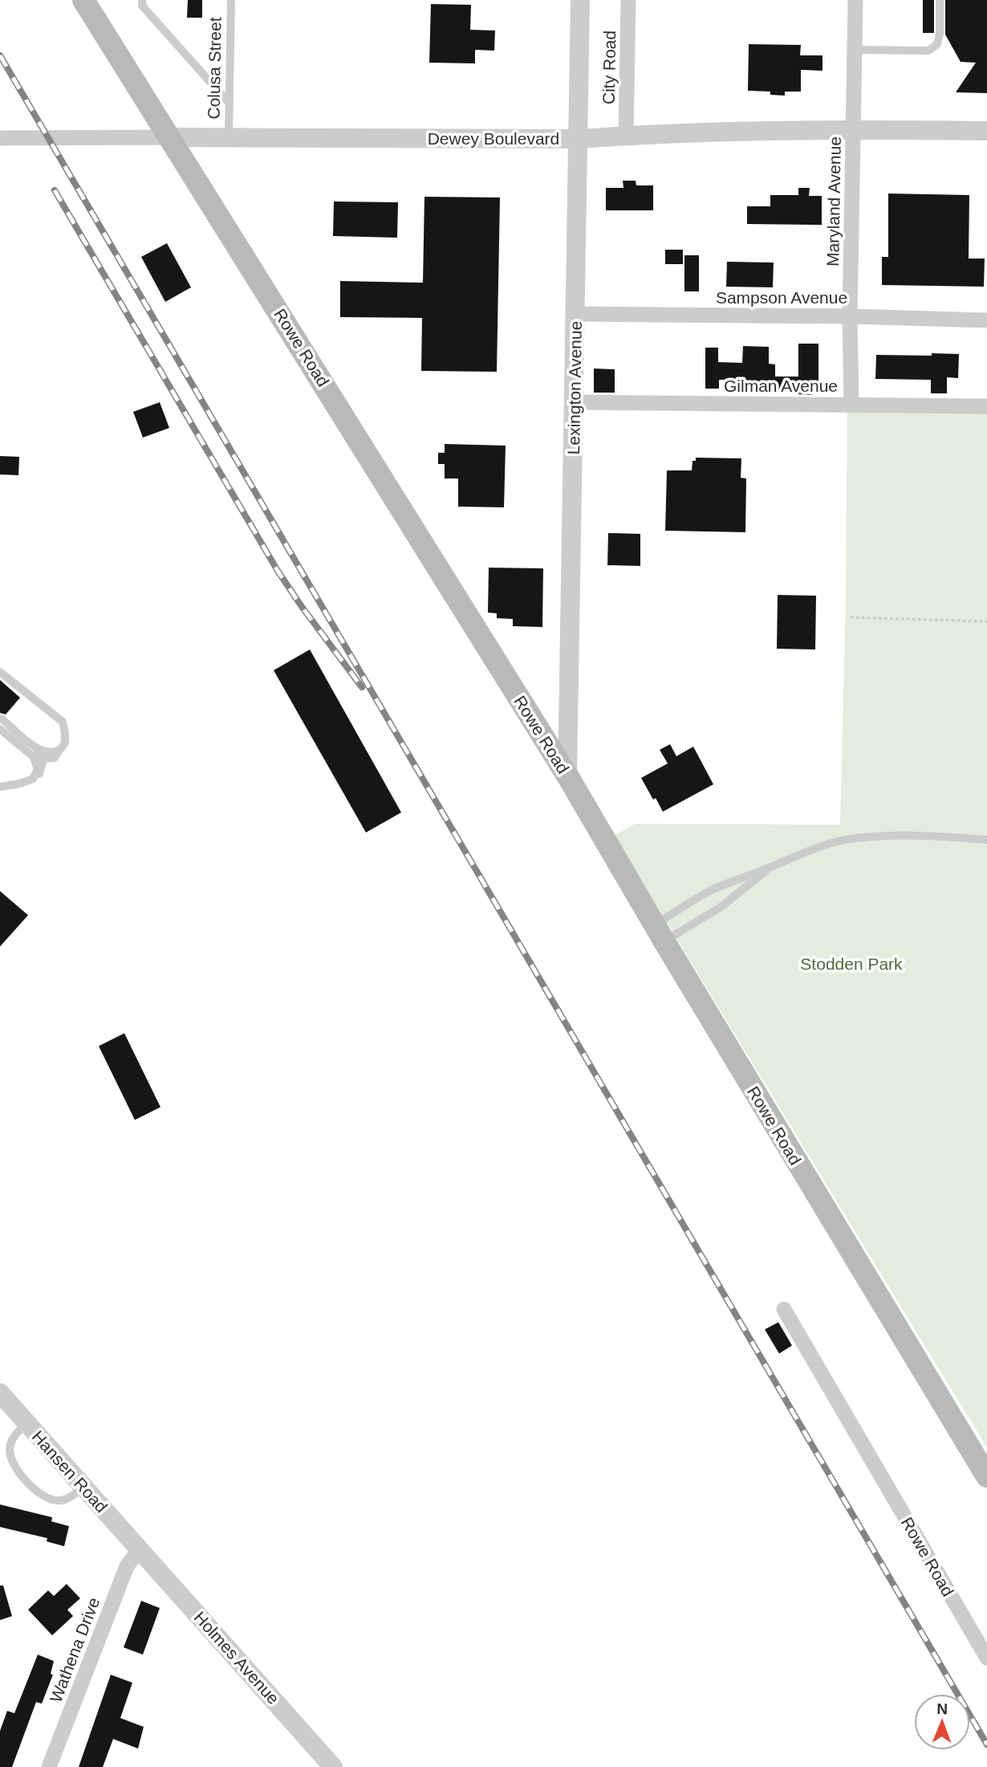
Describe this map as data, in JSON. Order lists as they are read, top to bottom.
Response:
{
  "streets": {
    "main road": ["Rowe Road"],
    "street": [
      "City Road",
      "Dewey Boulevard",
      "Maryland Avenue",
      "Sampson Avenue",
      "Gilman Avenue",
      "Lexington Avenue",
      "Hansen Road",
      "Wathena Drive",
      "Holmes Avenue"
    ],
    "lane": ["Colusa Street"]
  },
  "crossings": [
    ["City Road", "Dewey Boulevard"],
    ["Colusa Street", "Dewey Boulevard"],
    ["Dewey Boulevard", "Maryland Avenue"],
    ["Dewey Boulevard", "Rowe Road"],
    ["Dewey Boulevard", "Lexington Avenue"],
    ["Maryland Avenue", "Sampson Avenue"],
    ["Maryland Avenue", "Gilman Avenue"],
    ["Sampson Avenue", "Lexington Avenue"],
    ["Rowe Road", "Lexington Avenue"],
    ["Gilman Avenue", "Lexington Avenue"],
    ["Hansen Road", "Wathena Drive"],
    ["Hansen Road", "Holmes Avenue"],
    ["Wathena Drive", "Holmes Avenue"]
  ],
  "parks": ["Stodden Park"],
  "north": "top"
}
